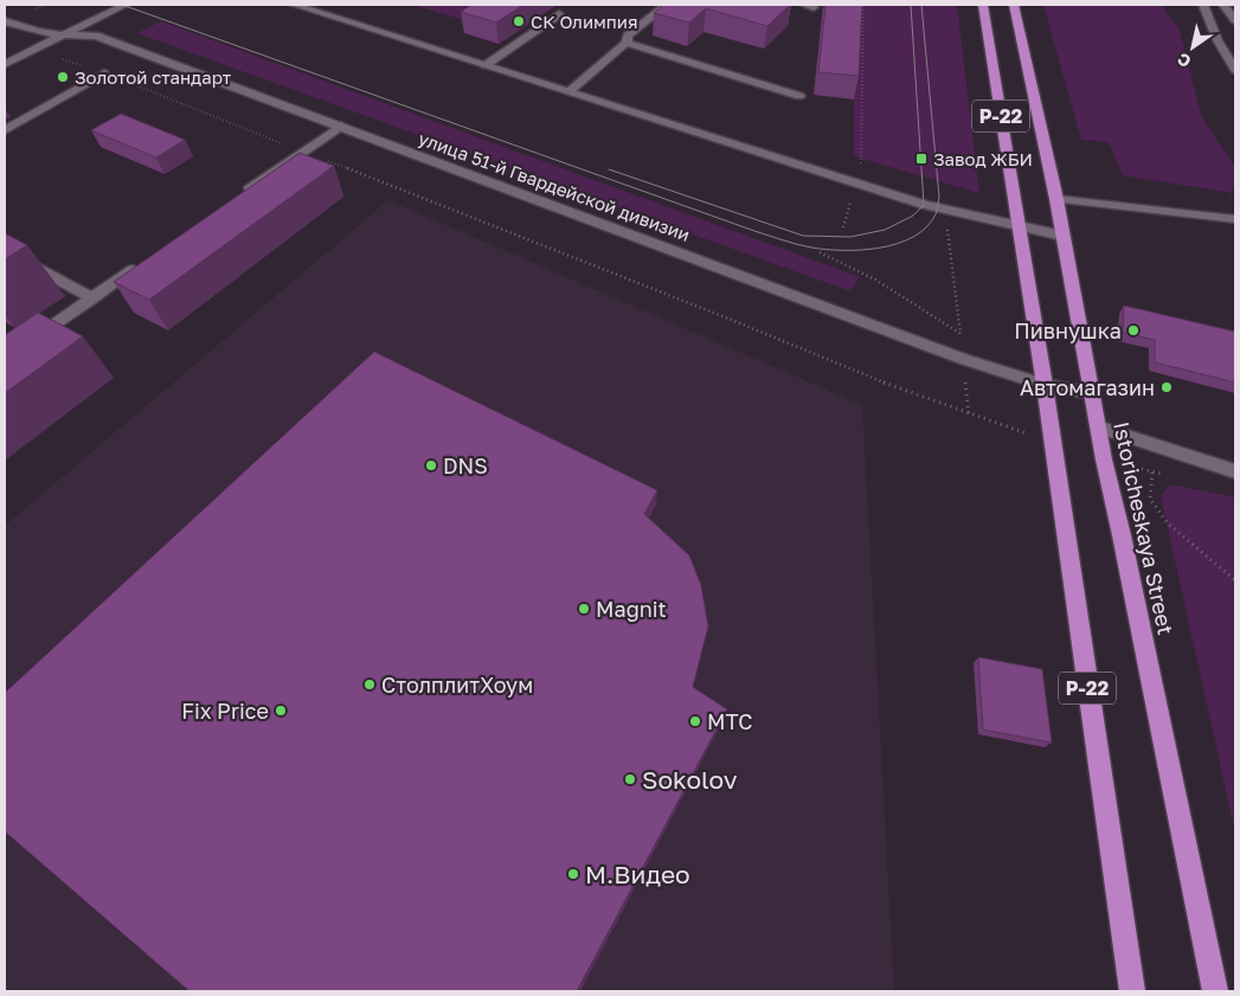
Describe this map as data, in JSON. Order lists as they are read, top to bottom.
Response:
{
  "streets": {
    "highway": ["Р-22", "Istoricheskaya Street"],
    "main road": ["улица 51-й Гвардейской дивизии"]
  },
  "crossings": [
    ["Р-22", "улица 51-й Гвардейской дивизии"],
    ["улица 51-й Гвардейской дивизии", "Istoricheskaya Street"]
  ],
  "places": {
    "other": [
      "СК Олимпия",
      "Золотой стандарт",
      "Пивнушка",
      "Автомагазин",
      "DNS",
      "Magnit",
      "СтолплитХоум",
      "Fix Price",
      "МТС",
      "Sokolov",
      "M.Видео"
    ],
    "transit": ["Завод ЖБИ"]
  },
  "north": "bottom left"
}
